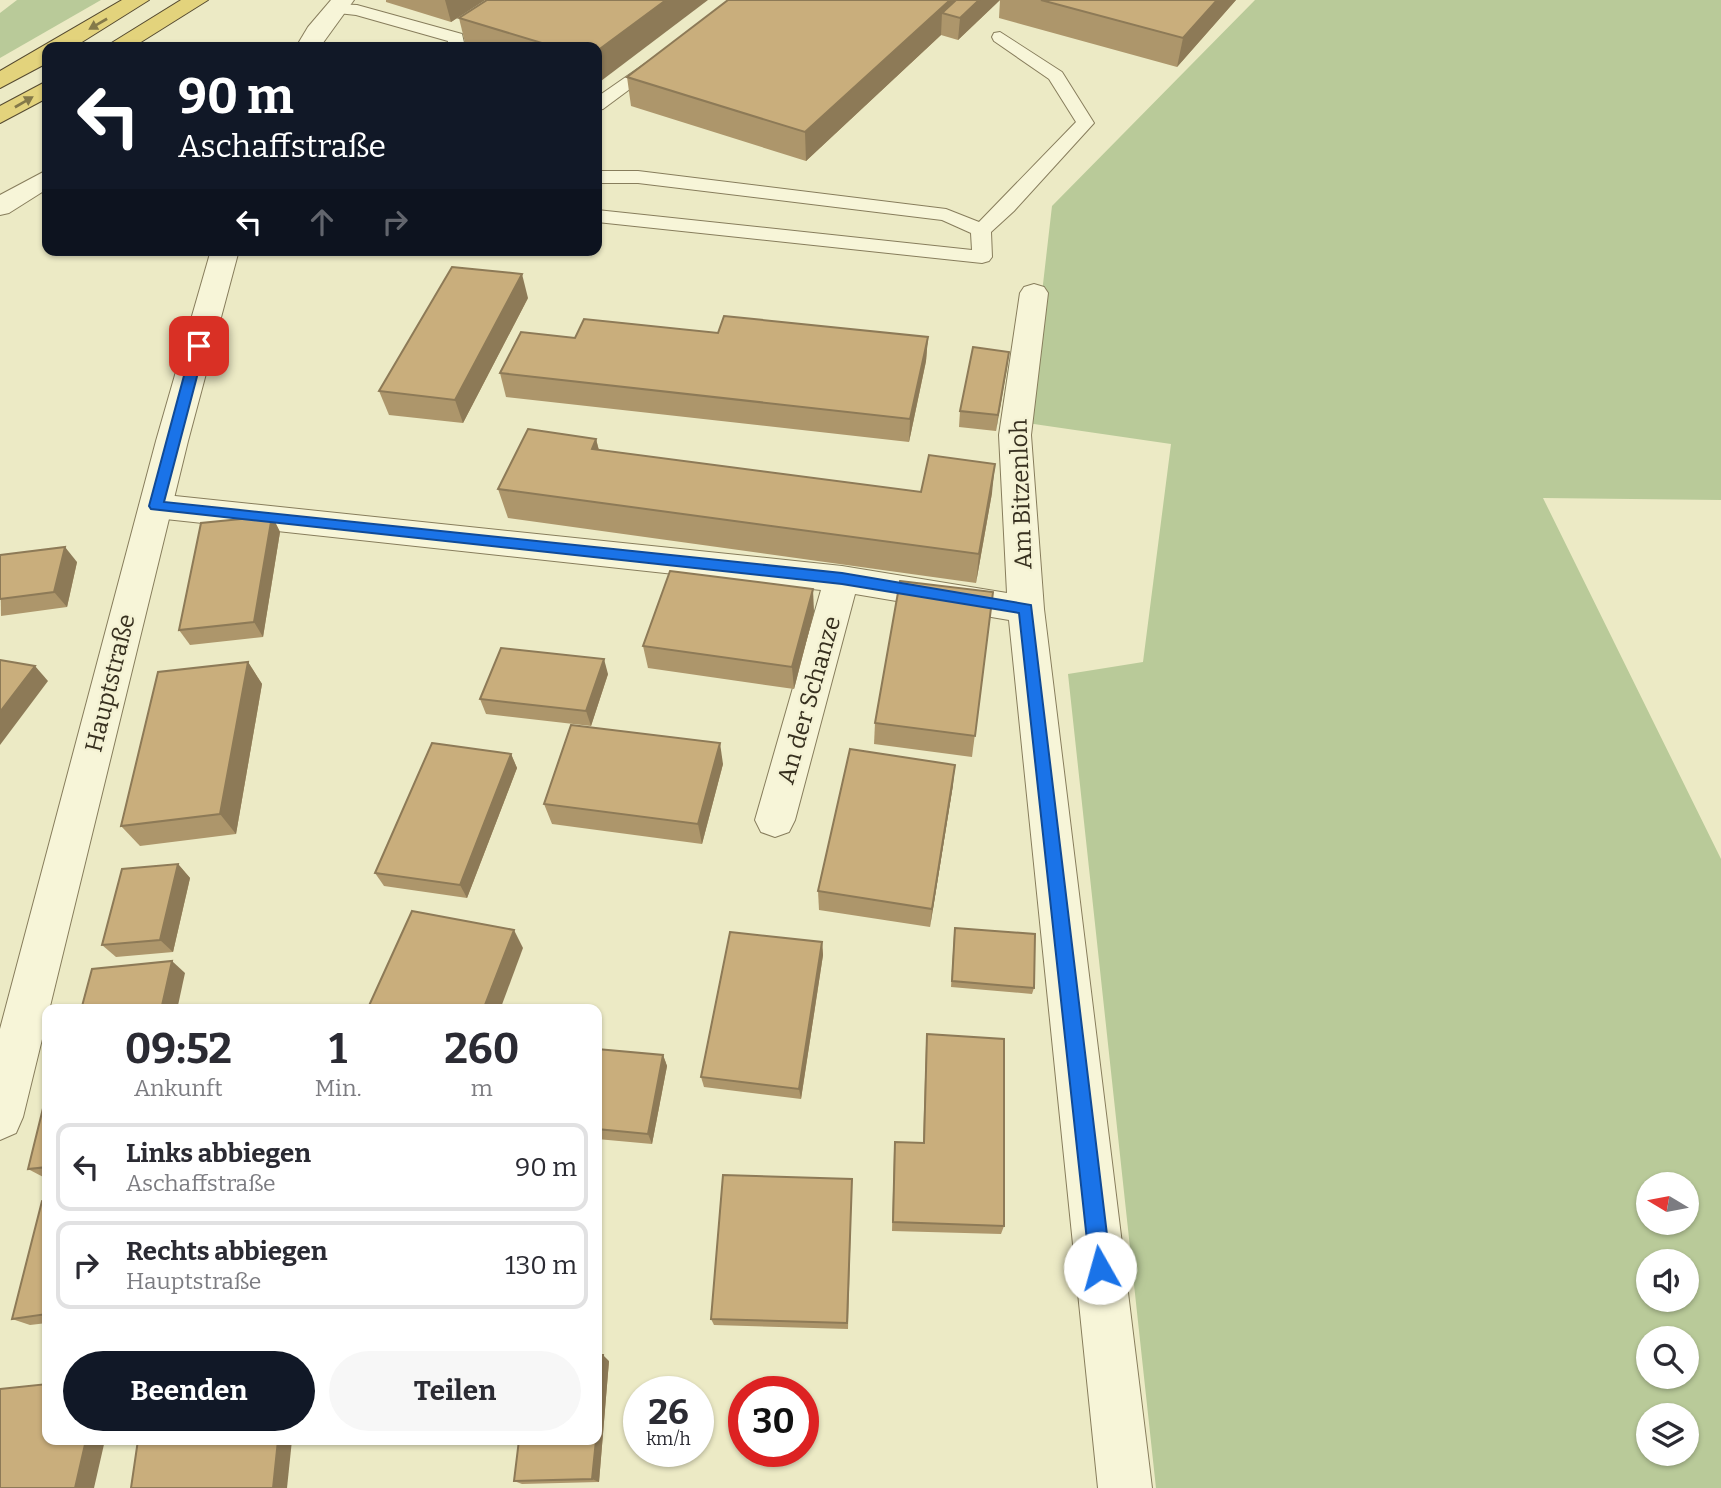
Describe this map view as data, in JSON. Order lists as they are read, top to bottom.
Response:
{
  "streets": {
    "street": ["Am Bitzenloh", "Hauptstraße", "An der Schanze"]
  },
  "north": "left",
  "page": {
    "turn": ["90 m", "Aschaffstraße"],
    "eta": [
      "09:52",
      "Ankunft",
      "1",
      "Min.",
      "260",
      "m"
    ],
    "list": [
      {
        "name": "Links abbiegen",
        "note": "Aschaffstraße",
        "value": "90 m"
      },
      {
        "name": "Rechts abbiegen",
        "note": "Hauptstraße",
        "value": "130 m"
      }
    ],
    "buttons": ["Beenden", "Teilen"],
    "speed": "26 km/h",
    "limit": "30"
  }
}
